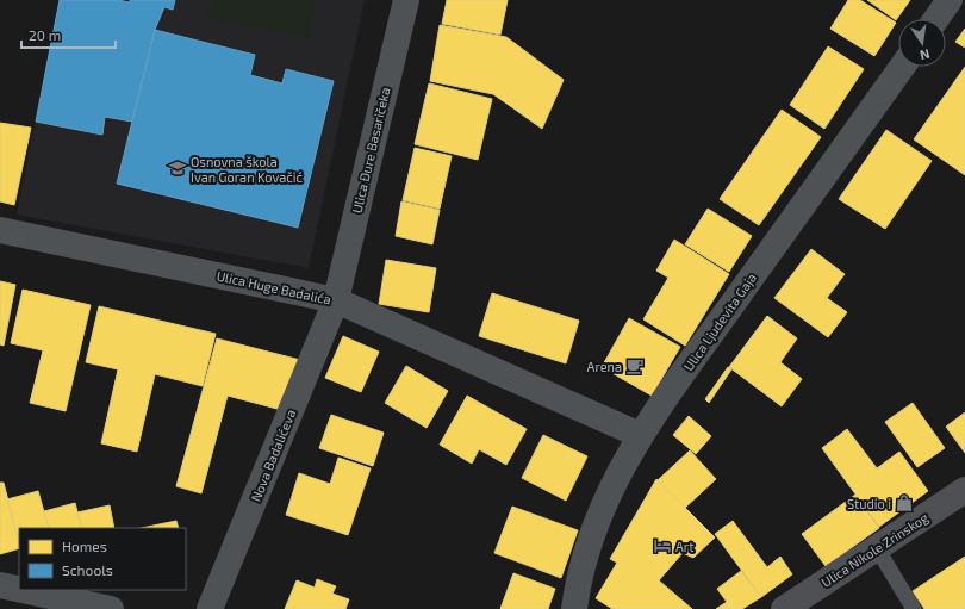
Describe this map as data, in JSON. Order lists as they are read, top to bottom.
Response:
{
  "streets": {
    "main road": ["Ulica Nikole Zrinskog"],
    "street": [
      "Ulica Đure Basaričeka",
      "Ulica Huge Badalića",
      "Ulica Ljudevita Gaja",
      "Nova Badalićeva"
    ]
  },
  "crossings": [
    ["Ulica Đure Basaričeka", "Ulica Huge Badalića"],
    ["Ulica Đure Basaričeka", "Nova Badalićeva"],
    ["Ulica Huge Badalića", "Ulica Ljudevita Gaja"],
    ["Ulica Huge Badalića", "Nova Badalićeva"]
  ],
  "places": {
    "school or university": ["Osnovna škola Ivan Goran Kovačić"],
    "cafe": ["Arena"],
    "shop": ["Studio i"],
    "hotel": ["Art"]
  },
  "legend": ["Homes", "Schools"],
  "scale_bar": "20 m",
  "north": "bottom"
}
